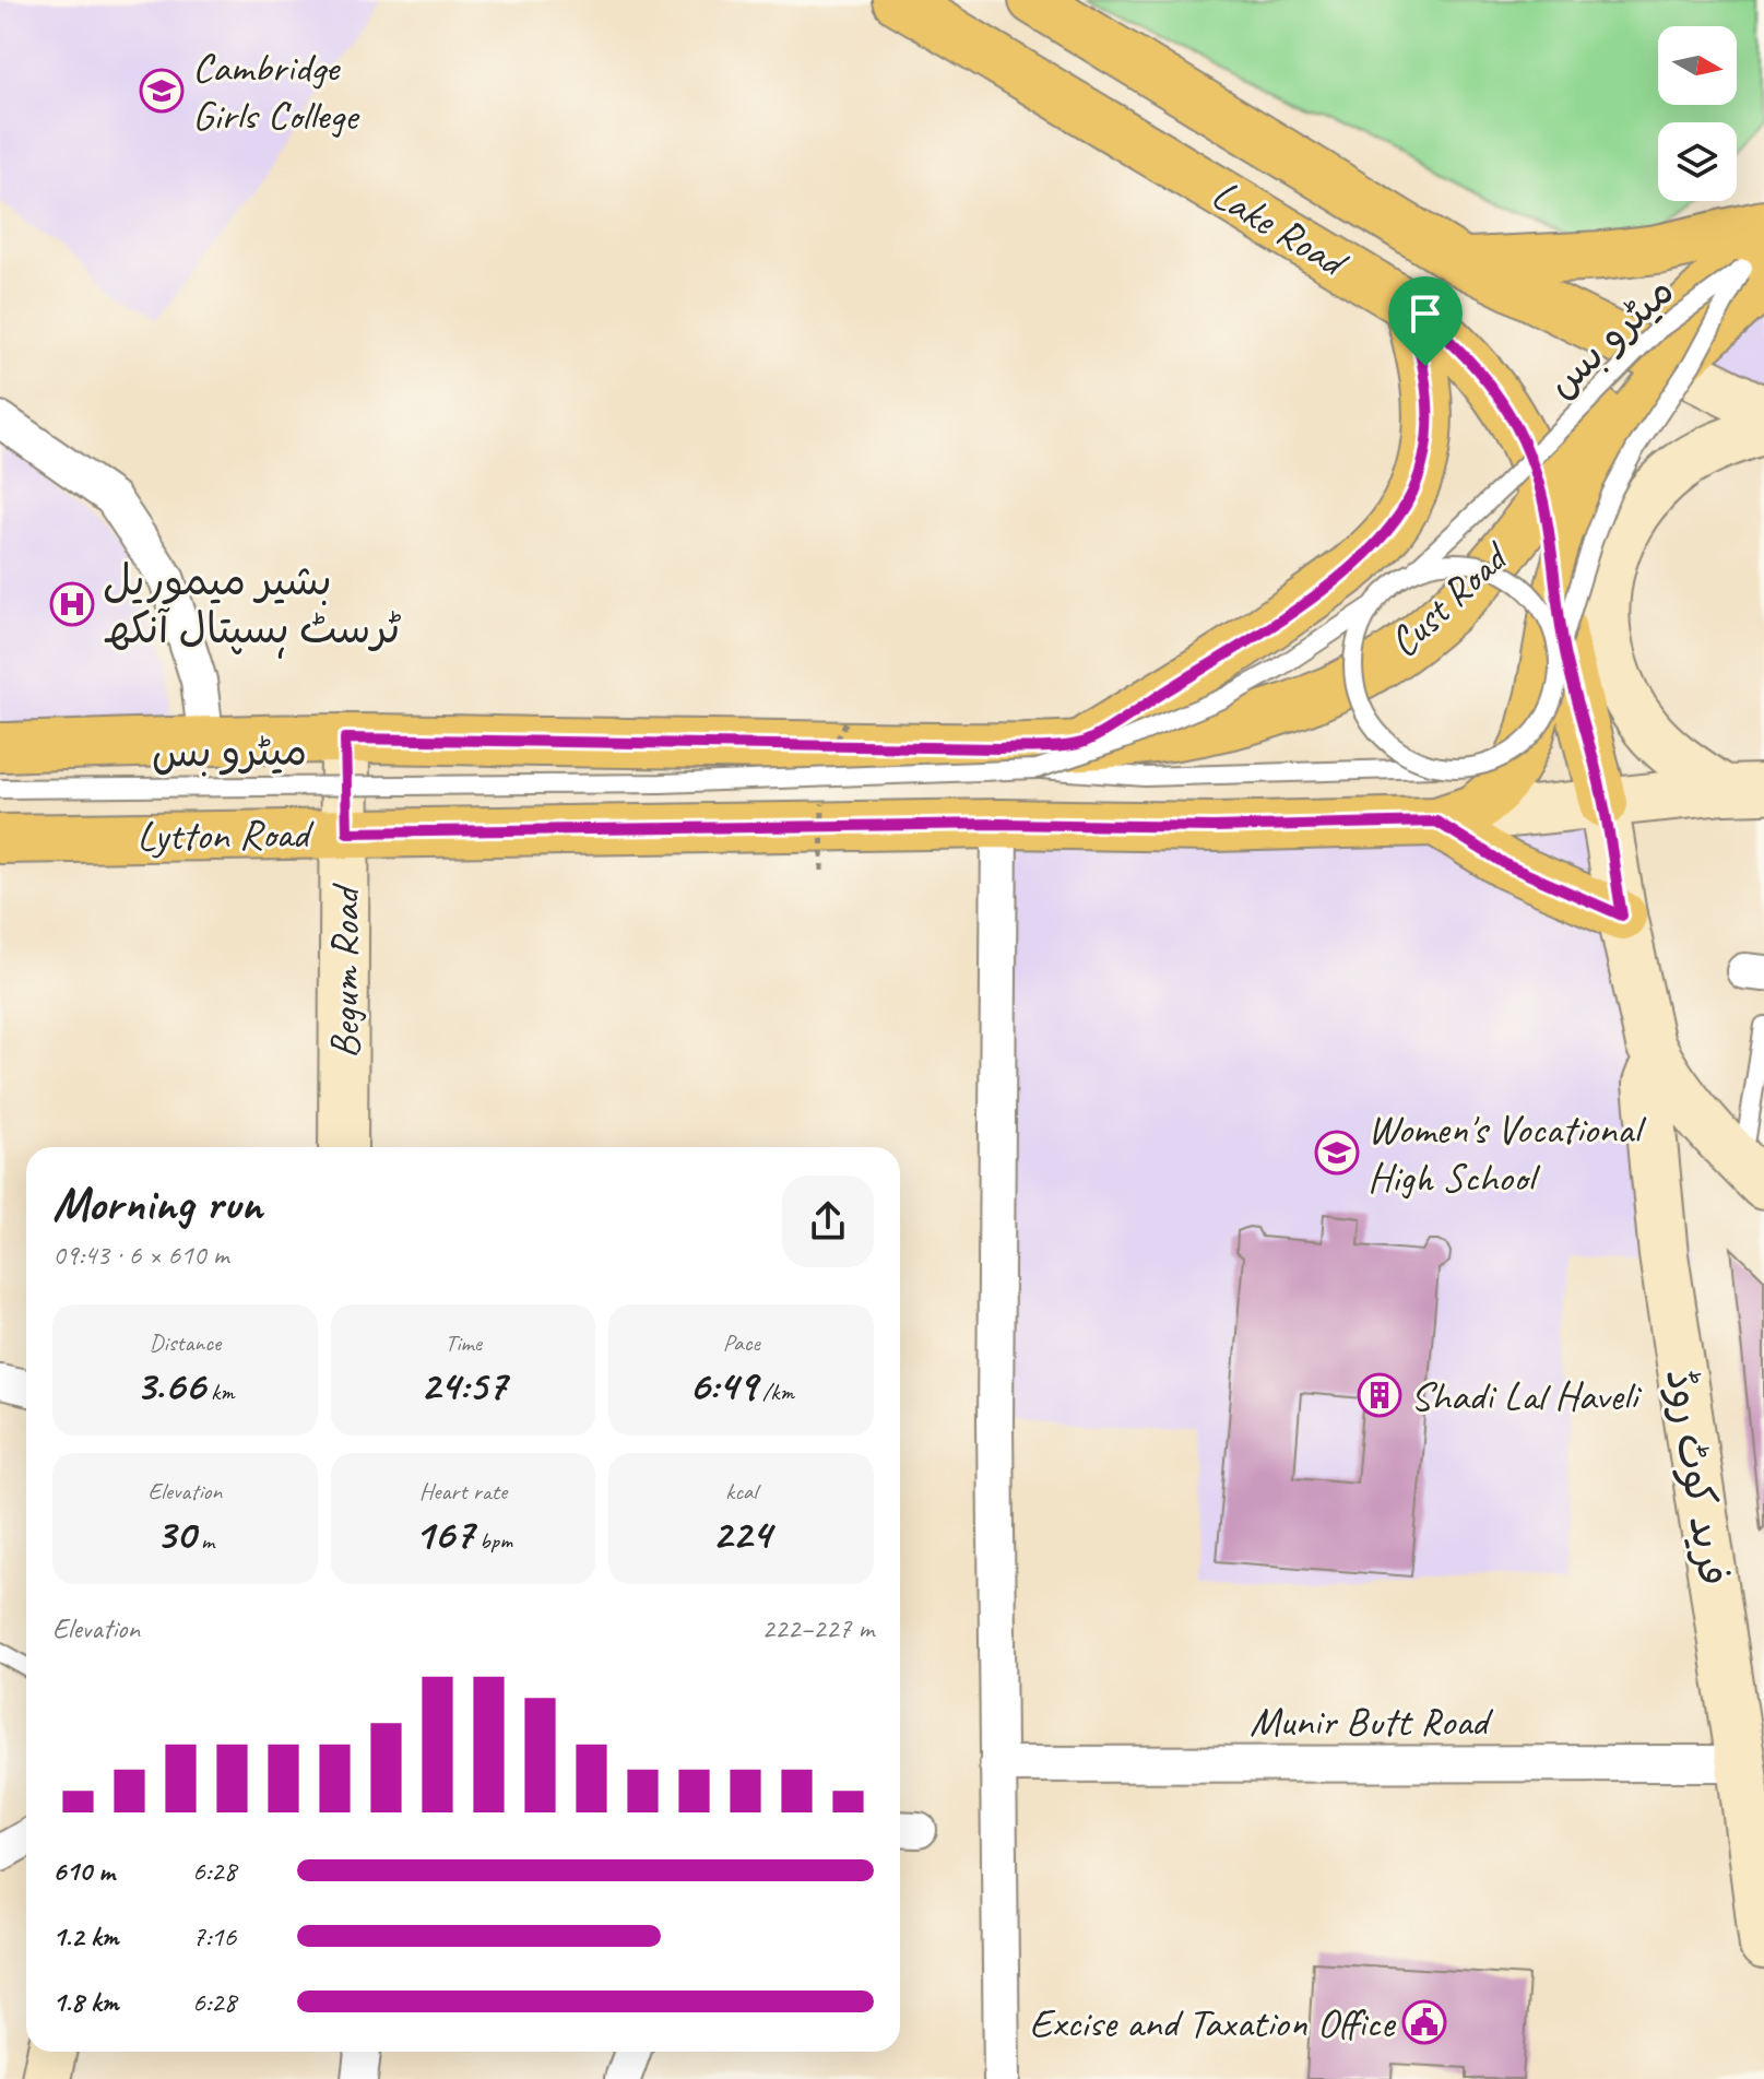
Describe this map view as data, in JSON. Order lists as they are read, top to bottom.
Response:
{
  "streets": {
    "main road": ["Lake Road", "Cust Road", "Lytton Road"],
    "street": ["Begum Road", "فرید کوٹ روڈ", "Munir Butt Road"],
    "lane": ["میٹرو بس"]
  },
  "crossings": [
    ["Lake Road", "Cust Road"],
    ["میٹرو بس", "Cust Road"],
    ["Cust Road", "Lytton Road"],
    ["Lytton Road", "Begum Road"],
    ["فرید کوٹ روڈ", "Munir Butt Road"]
  ],
  "places": {
    "school or university": ["Cambridge Girls College", "Women's Vocational High School"],
    "hospital": ["بشیر میموریل ٹرسٹ ہسپتال آنکھ"],
    "building": ["Shadi Lal Haveli"],
    "public building": ["Excise and Taxation Office"]
  },
  "north": "right",
  "page": {
    "heading": ["Morning run", "09:43 · 6 × 610 m"],
    "stats": [
      ["Distance", "3.66 km"],
      ["Time", "24:57"],
      ["Pace", "6:49 /km"],
      ["Elevation", "30 m"],
      ["Heart rate", "167 bpm"],
      ["kcal", "224"]
    ],
    "chart": ["Elevation", "222–227 m"],
    "list": [
      {
        "name": "610 m",
        "note": "6:28"
      },
      {
        "name": "1.2 km",
        "note": "7:16"
      },
      {
        "name": "1.8 km",
        "note": "6:28"
      }
    ]
  }
}
